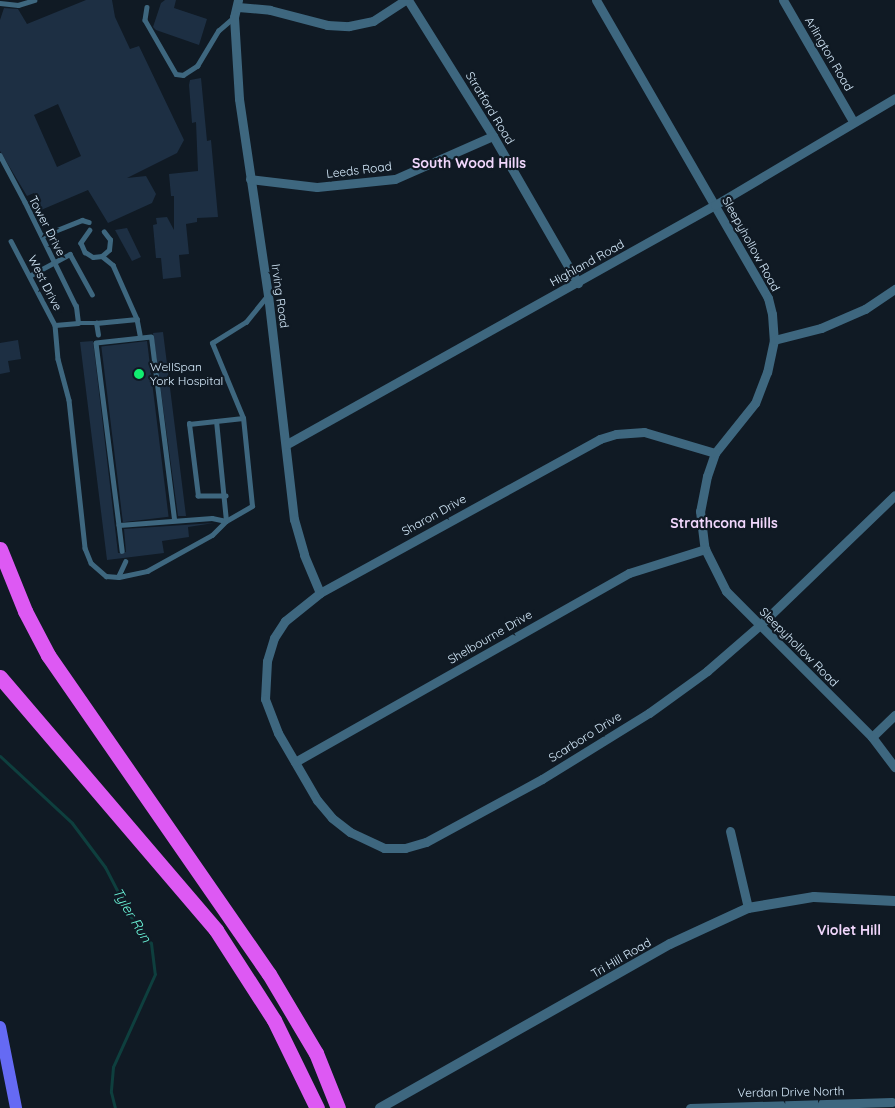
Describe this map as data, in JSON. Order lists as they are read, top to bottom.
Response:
{
  "streets": {
    "street": [
      "Arlington Road",
      "Stratford Road",
      "Leeds Road",
      "Sleepyhollow Road",
      "Highland Road",
      "Irving Road",
      "Sharon Drive",
      "Shelbourne Drive",
      "Scarboro Drive",
      "Tri Hill Road",
      "Verdan Drive North"
    ],
    "lane": ["Tower Drive", "West Drive"]
  },
  "crossings": [
    ["Arlington Road", "Highland Road"],
    ["Stratford Road", "Leeds Road"],
    ["Stratford Road", "Highland Road"],
    ["Leeds Road", "Irving Road"],
    ["Tower Drive", "West Drive"],
    ["Sleepyhollow Road", "Highland Road"],
    ["Sleepyhollow Road", "Sharon Drive"],
    ["Sleepyhollow Road", "Shelbourne Drive"],
    ["Sleepyhollow Road", "Scarboro Drive"],
    ["Highland Road", "Irving Road"],
    ["Irving Road", "Sharon Drive"],
    ["Sharon Drive", "Scarboro Drive"],
    ["Shelbourne Drive", "Scarboro Drive"]
  ],
  "districts": ["South Wood Hills", "Strathcona Hills", "Violet Hill"],
  "water": ["Tyler Run"],
  "places": ["WellSpan York Hospital"]
}
